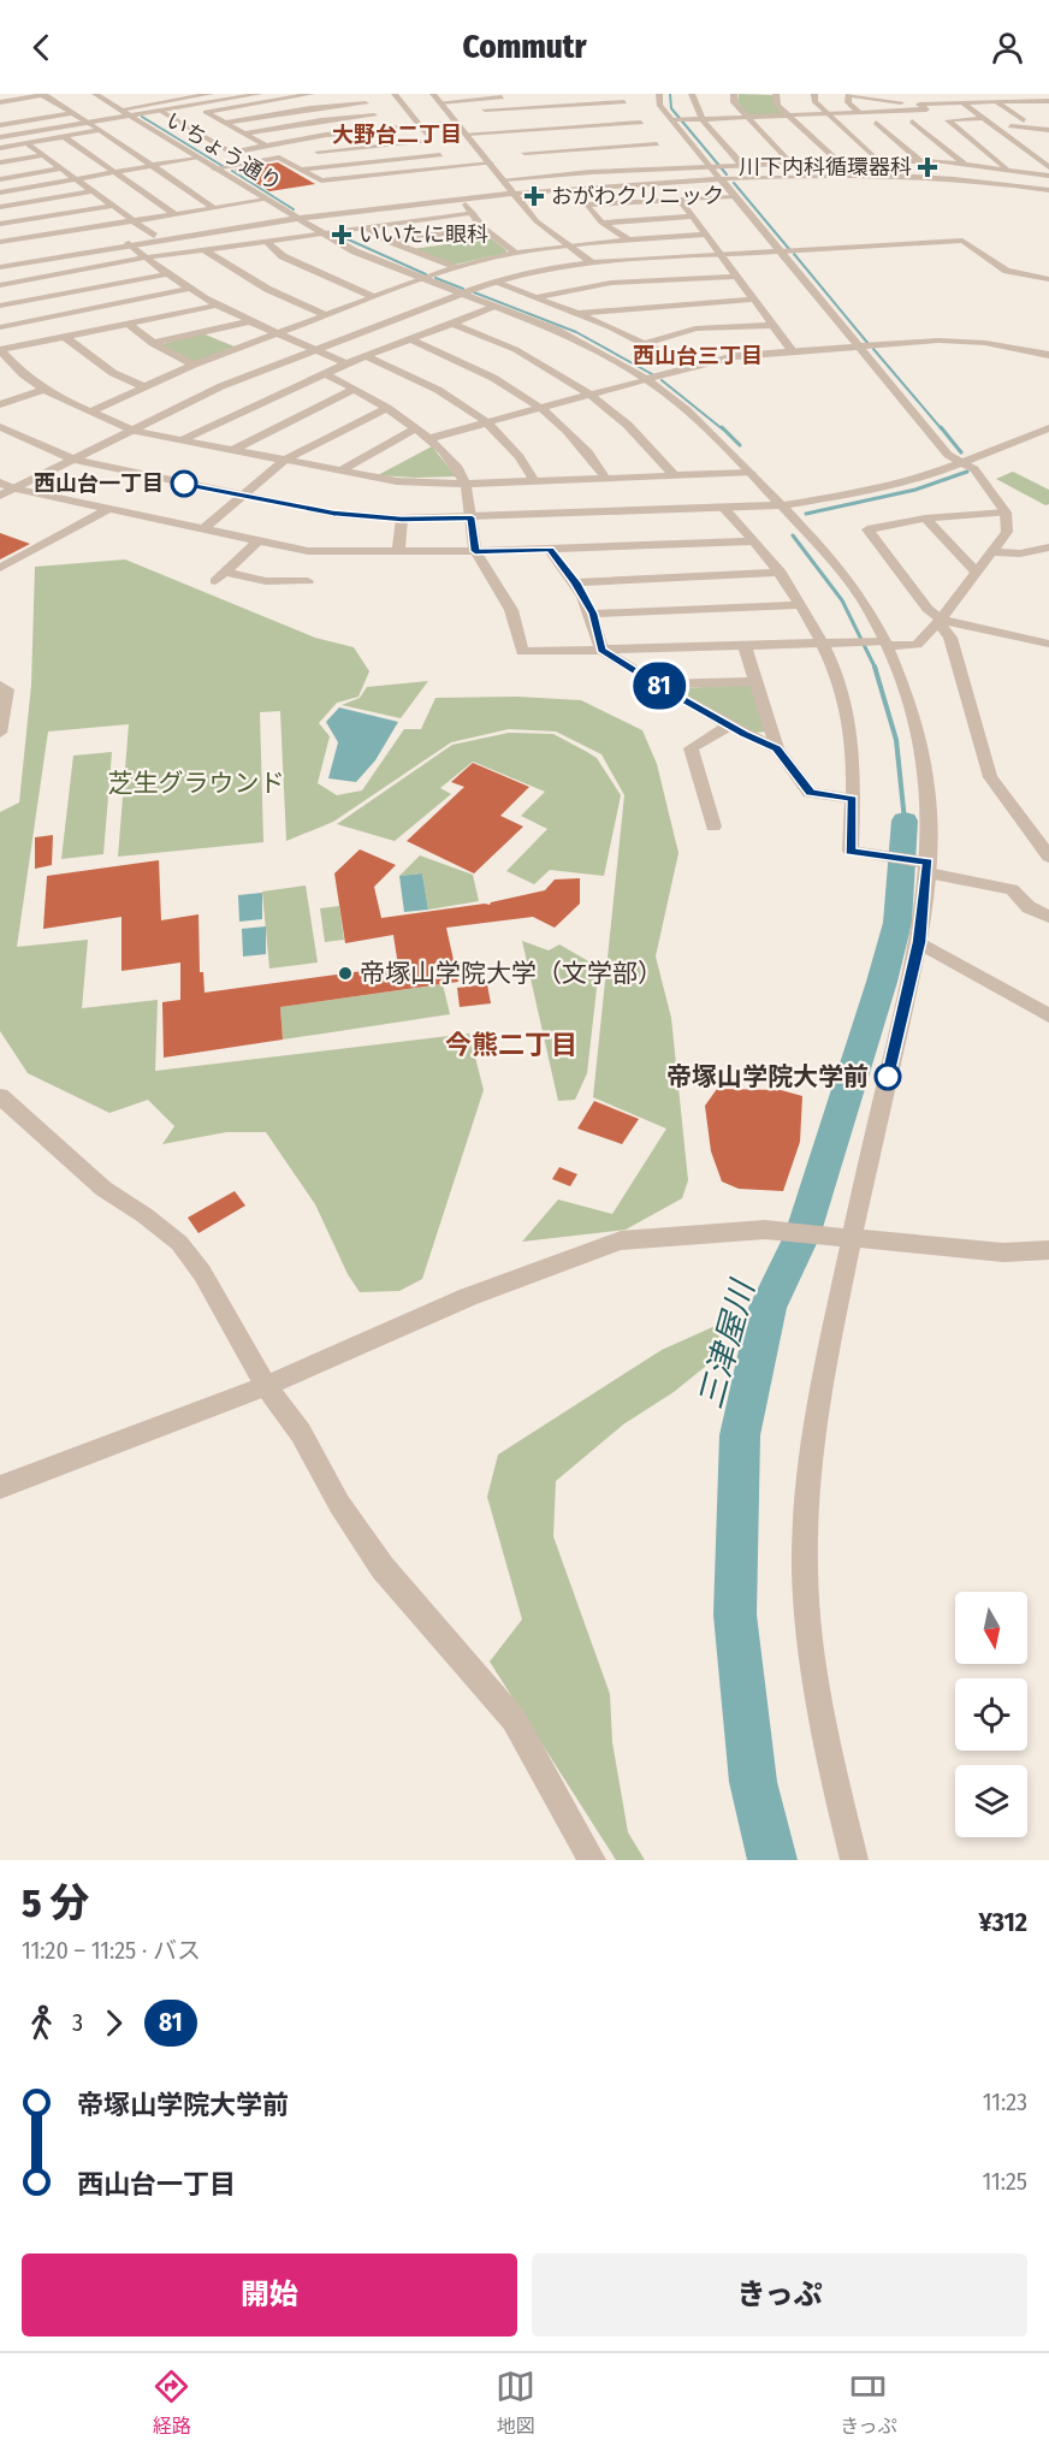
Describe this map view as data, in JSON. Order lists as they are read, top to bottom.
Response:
{
  "streets": {
    "street": ["いちょう通り"]
  },
  "districts": ["大野台二丁目", "西山台三丁目", "今熊二丁目"],
  "water": ["三津屋川"],
  "parks": ["芝生グラウンド"],
  "places": {
    "health": ["川下内科循環器科", "おがわクリニック", "いいたに眼科"],
    "other": ["西山台一丁目", "帝塚山学院大学（文学部）", "帝塚山学院大学前"]
  },
  "lines": ["bus line 81"],
  "north": "bottom",
  "page": {
    "header": "Commutr",
    "on_map": "81",
    "heading": ["5 分", "11:20 – 11:25 · バス", "¥312"],
    "legs": ["3", "81"],
    "list": [
      {
        "name": "帝塚山学院大学前",
        "value": "11:23"
      },
      {
        "name": "西山台一丁目",
        "value": "11:25"
      }
    ],
    "buttons": ["開始", "きっぷ"],
    "tabs": ["経路", "地図", "きっぷ"]
  }
}
